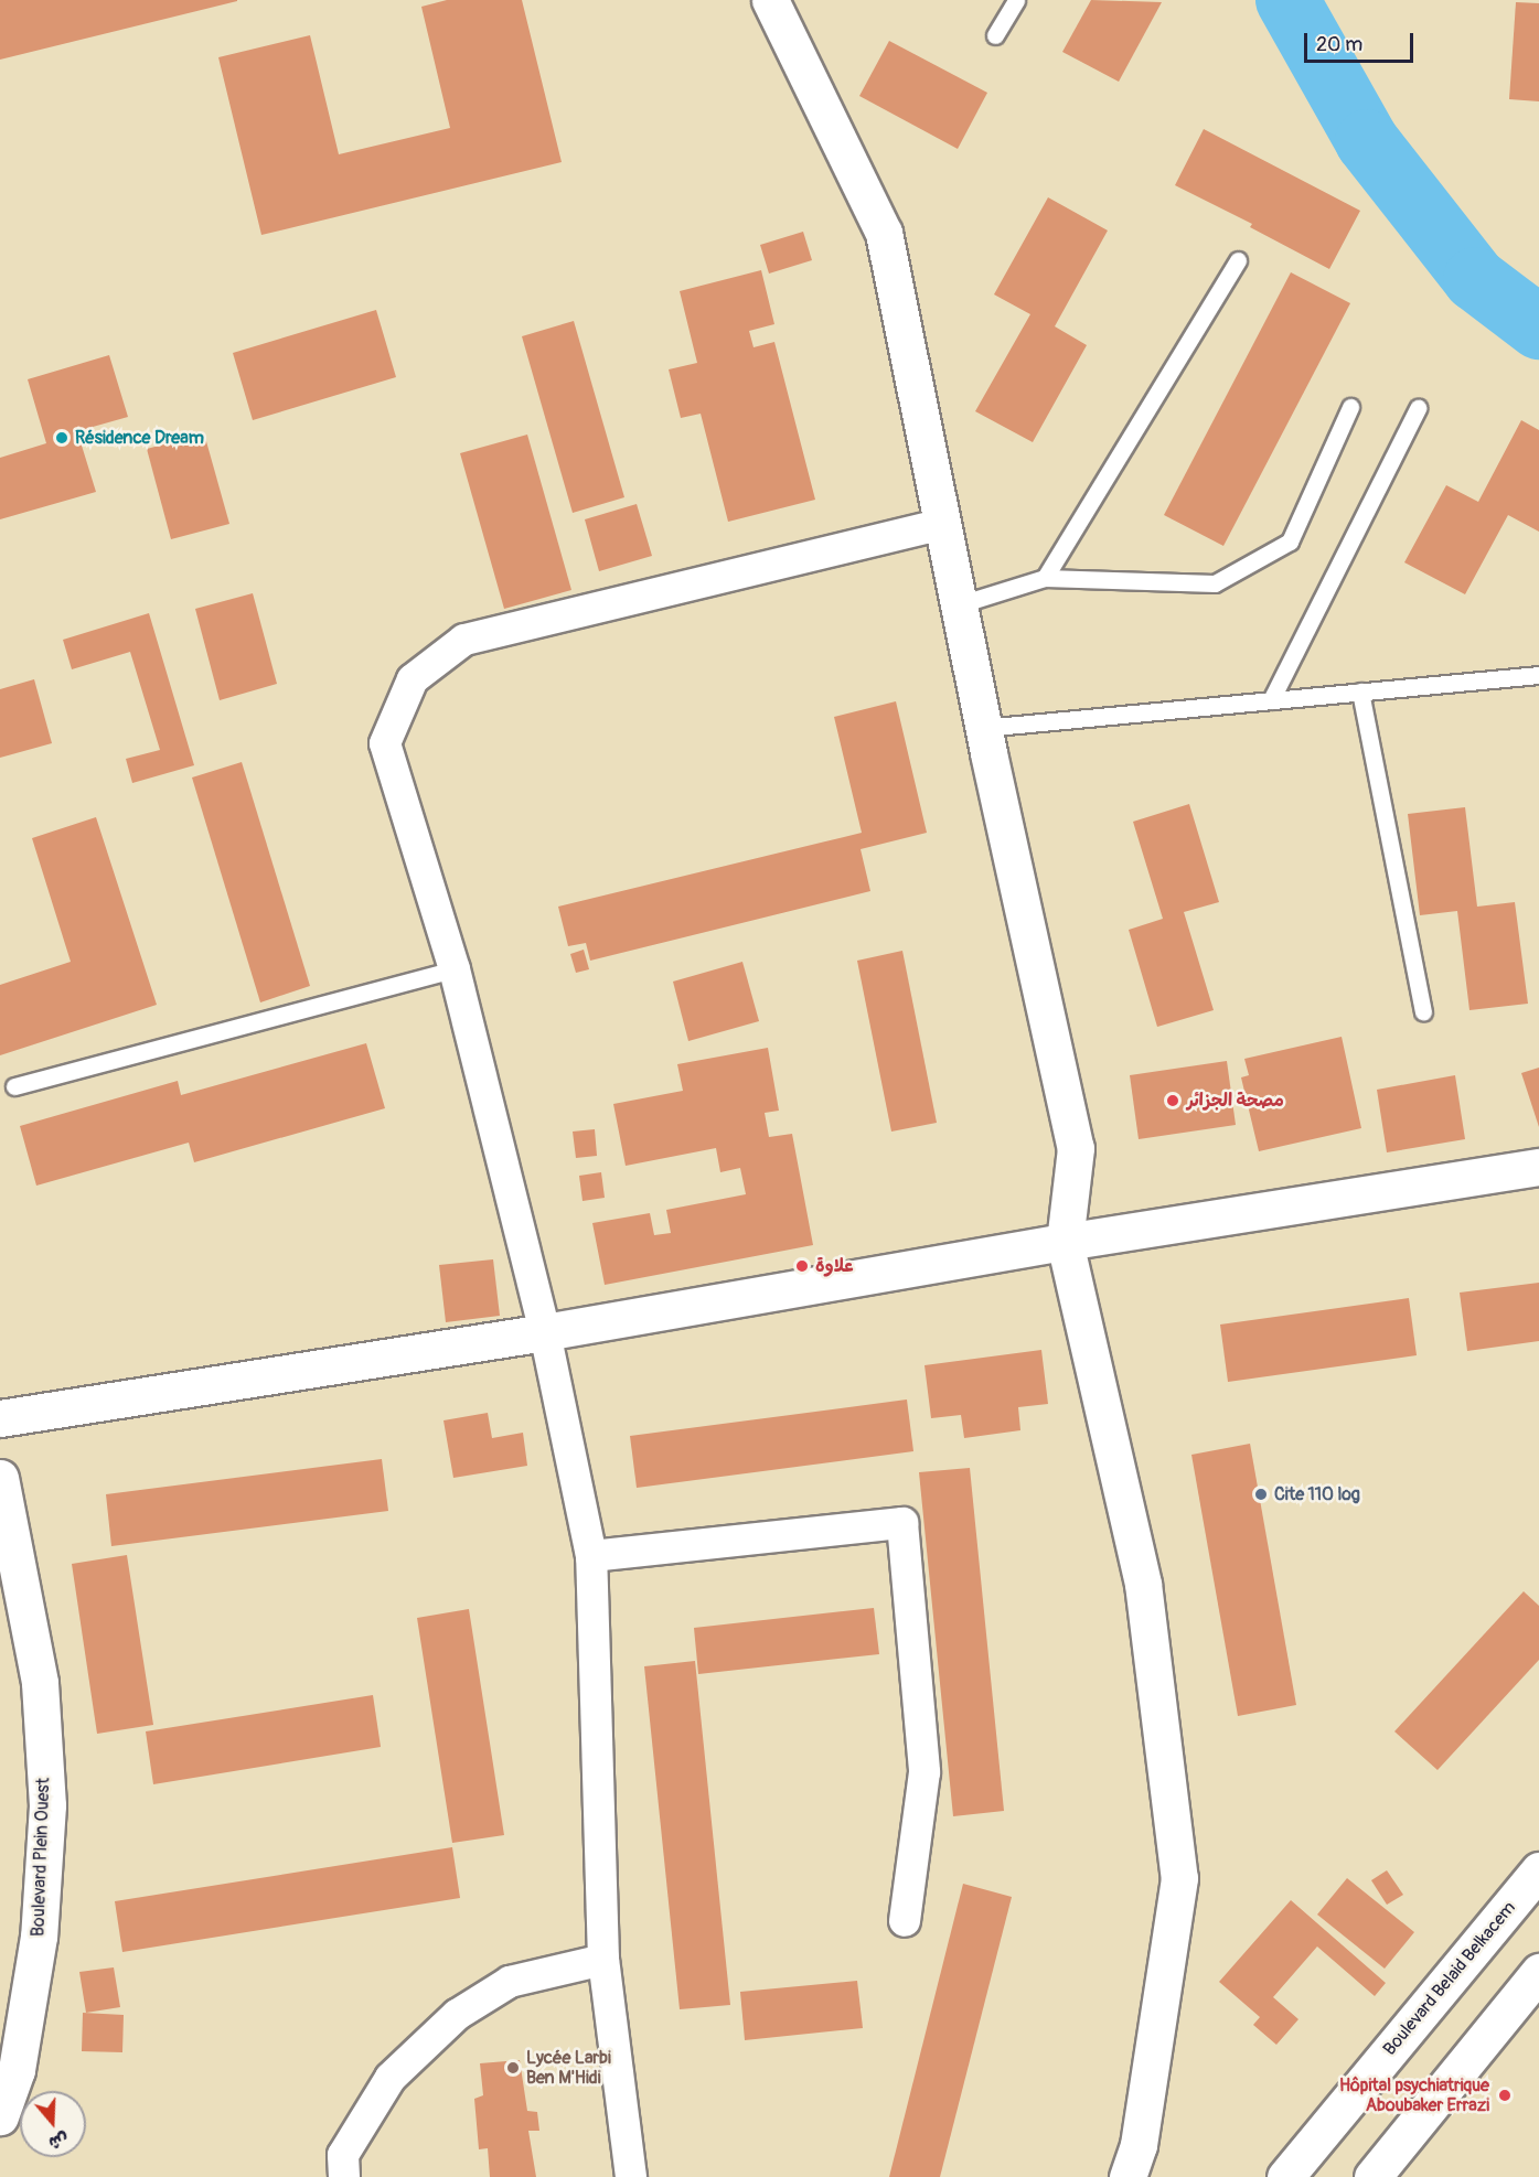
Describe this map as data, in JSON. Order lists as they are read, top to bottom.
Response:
{
  "streets": {
    "street": ["Boulevard Plein Ouest", "Boulevard Belaid Belkacem"]
  },
  "places": [
    "Résidence Dream",
    "مصحة الجزائر",
    "علاوة",
    "Cite 110 log",
    "Lycée Larbi Ben M'Hidi",
    "Hôpital psychiatrique Aboubaker Errazi"
  ],
  "scale_bar": "20 m",
  "north": "bottom"
}
